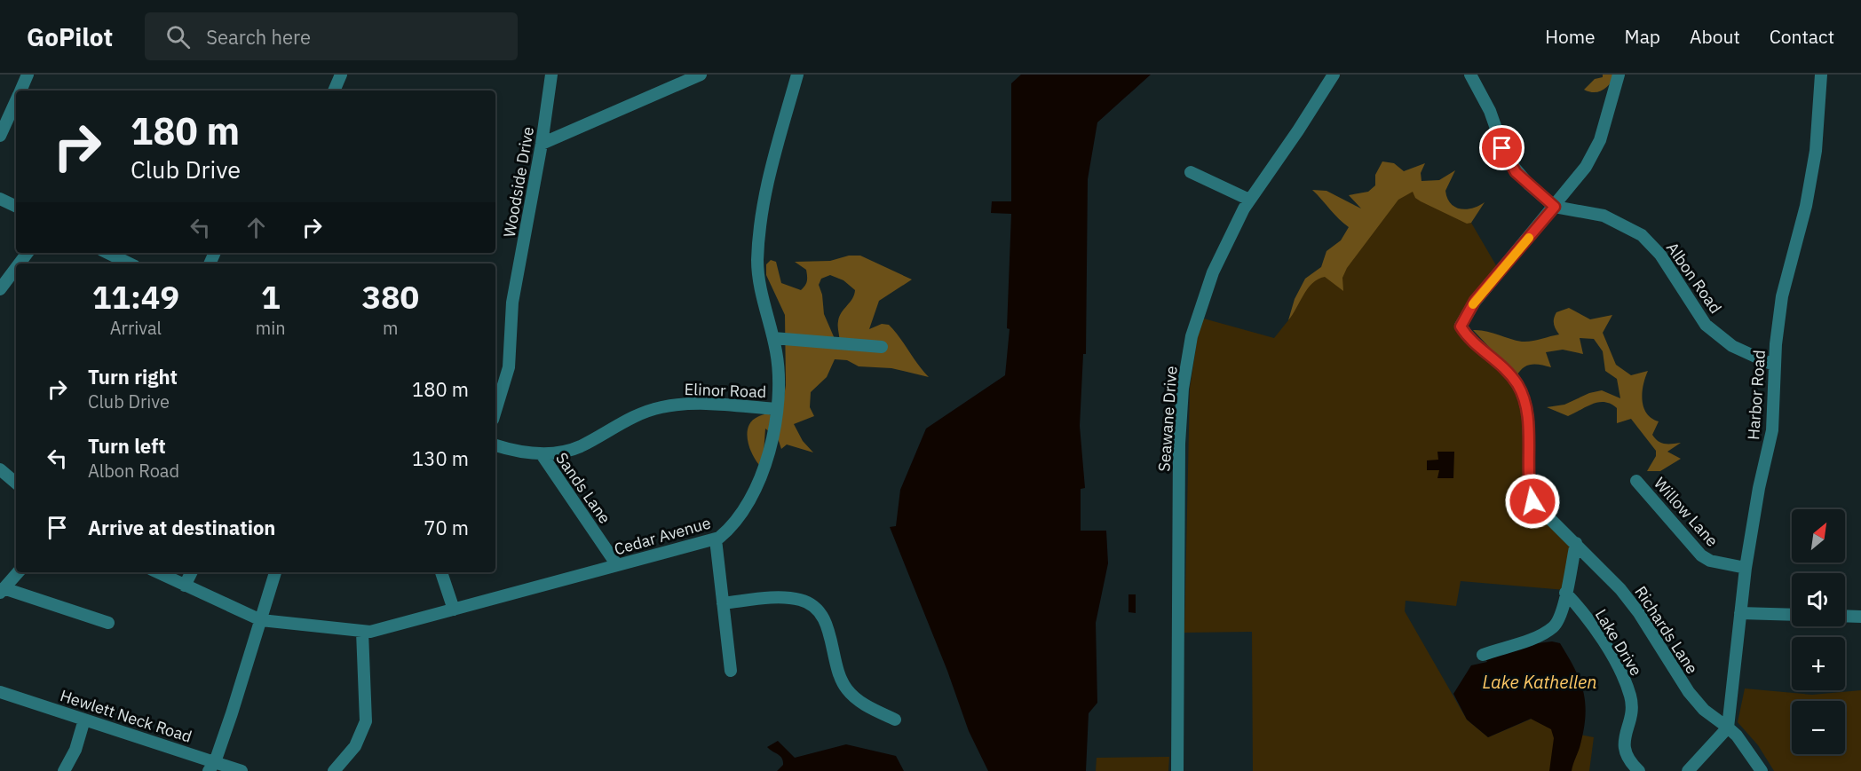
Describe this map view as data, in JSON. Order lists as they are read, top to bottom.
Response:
{
  "streets": {
    "street": [
      "Woodside Drive",
      "Albon Road",
      "Elinor Road",
      "Harbor Road",
      "Seawane Drive",
      "Sands Lane",
      "Willow Lane",
      "Cedar Avenue",
      "Richards Lane",
      "Lake Drive",
      "Hewlett Neck Road"
    ]
  },
  "crossings": [
    ["Albon Road", "Harbor Road"],
    ["Albon Road", "Richards Lane"],
    ["Elinor Road", "Sands Lane"],
    ["Elinor Road", "Cedar Avenue"],
    ["Harbor Road", "Willow Lane"],
    ["Harbor Road", "Richards Lane"],
    ["Sands Lane", "Cedar Avenue"]
  ],
  "water": ["Lake Kathellen"],
  "north": "top right",
  "page": {
    "header": "GoPilot",
    "search": "Search here",
    "nav": [
      "Home",
      "Map",
      "About",
      "Contact"
    ],
    "turn": ["180 m", "Club Drive"],
    "eta": [
      "11:49",
      "Arrival",
      "1",
      "min",
      "380",
      "m"
    ],
    "list": [
      {
        "name": "Turn right",
        "note": "Club Drive",
        "value": "180 m"
      },
      {
        "name": "Turn left",
        "note": "Albon Road",
        "value": "130 m"
      },
      {
        "name": "Arrive at destination",
        "value": "70 m"
      }
    ],
    "map_buttons": ["+", "−"]
  }
}
